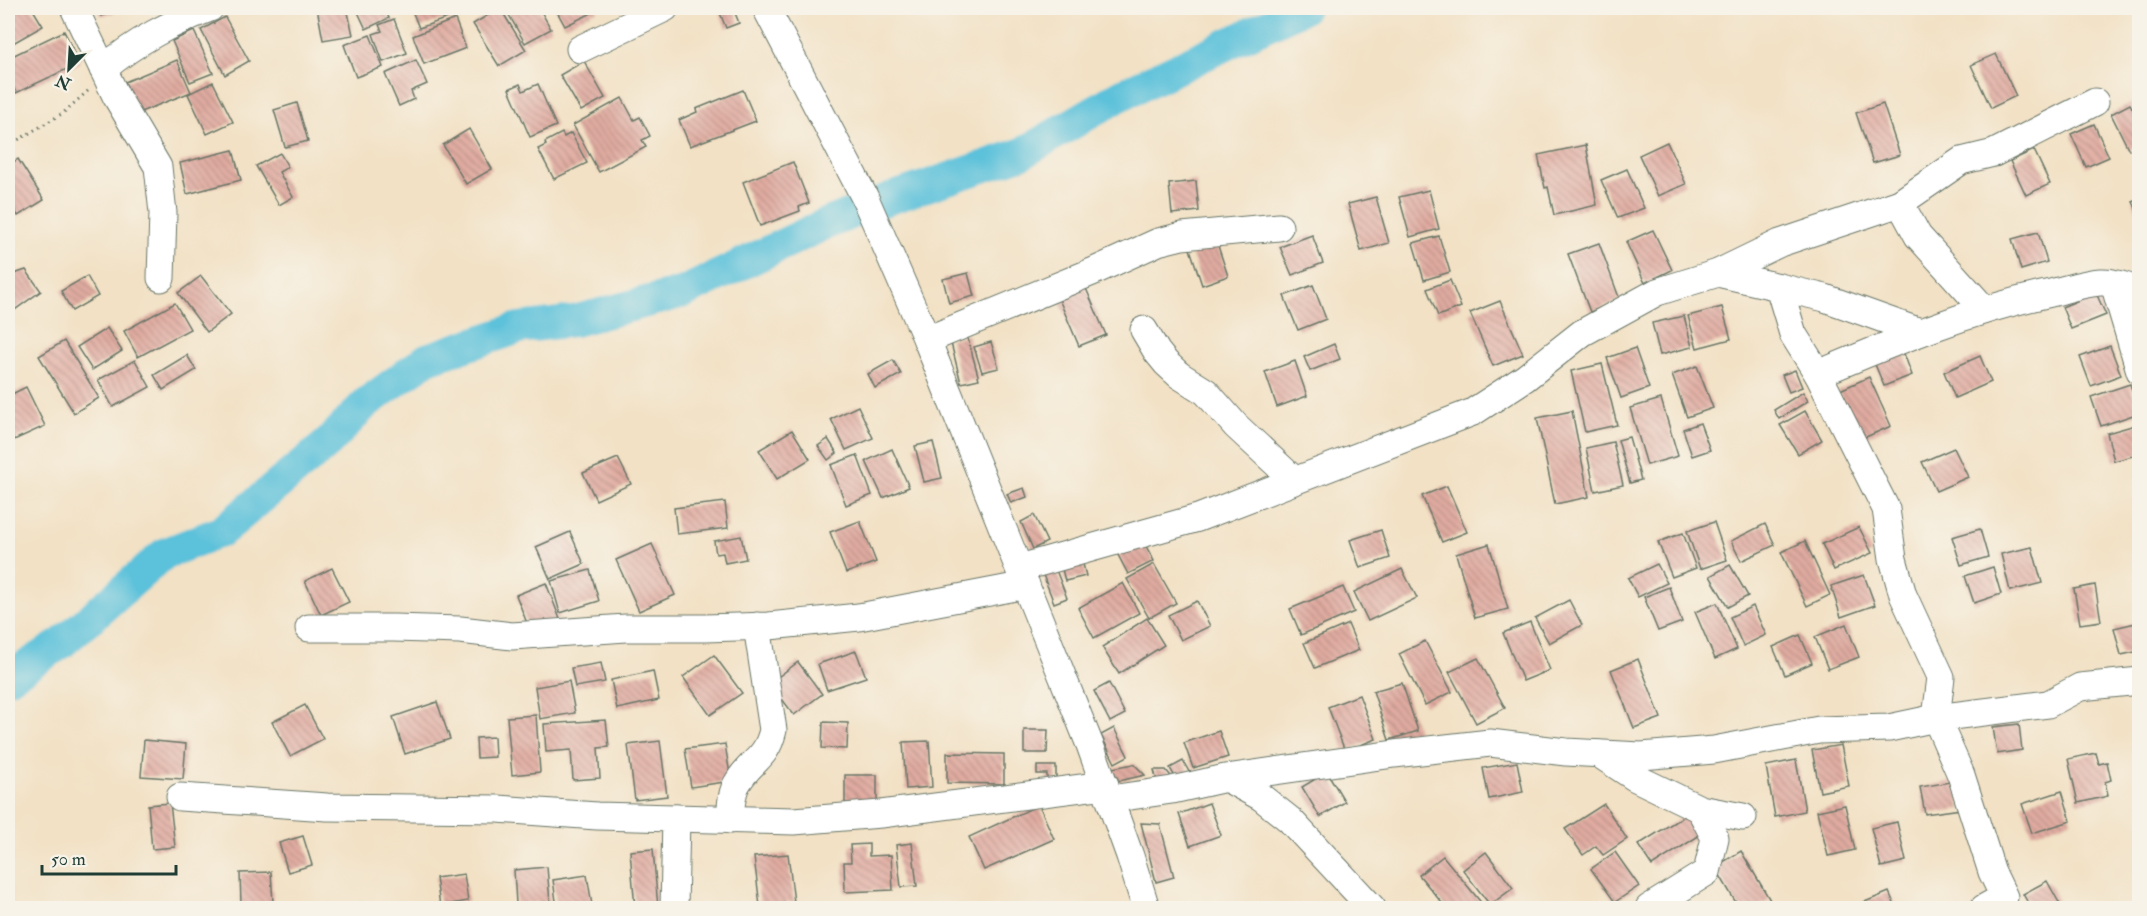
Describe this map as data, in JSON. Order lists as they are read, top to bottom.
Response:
{
  "scale_bar": "50 m",
  "north": "bottom left"
}
